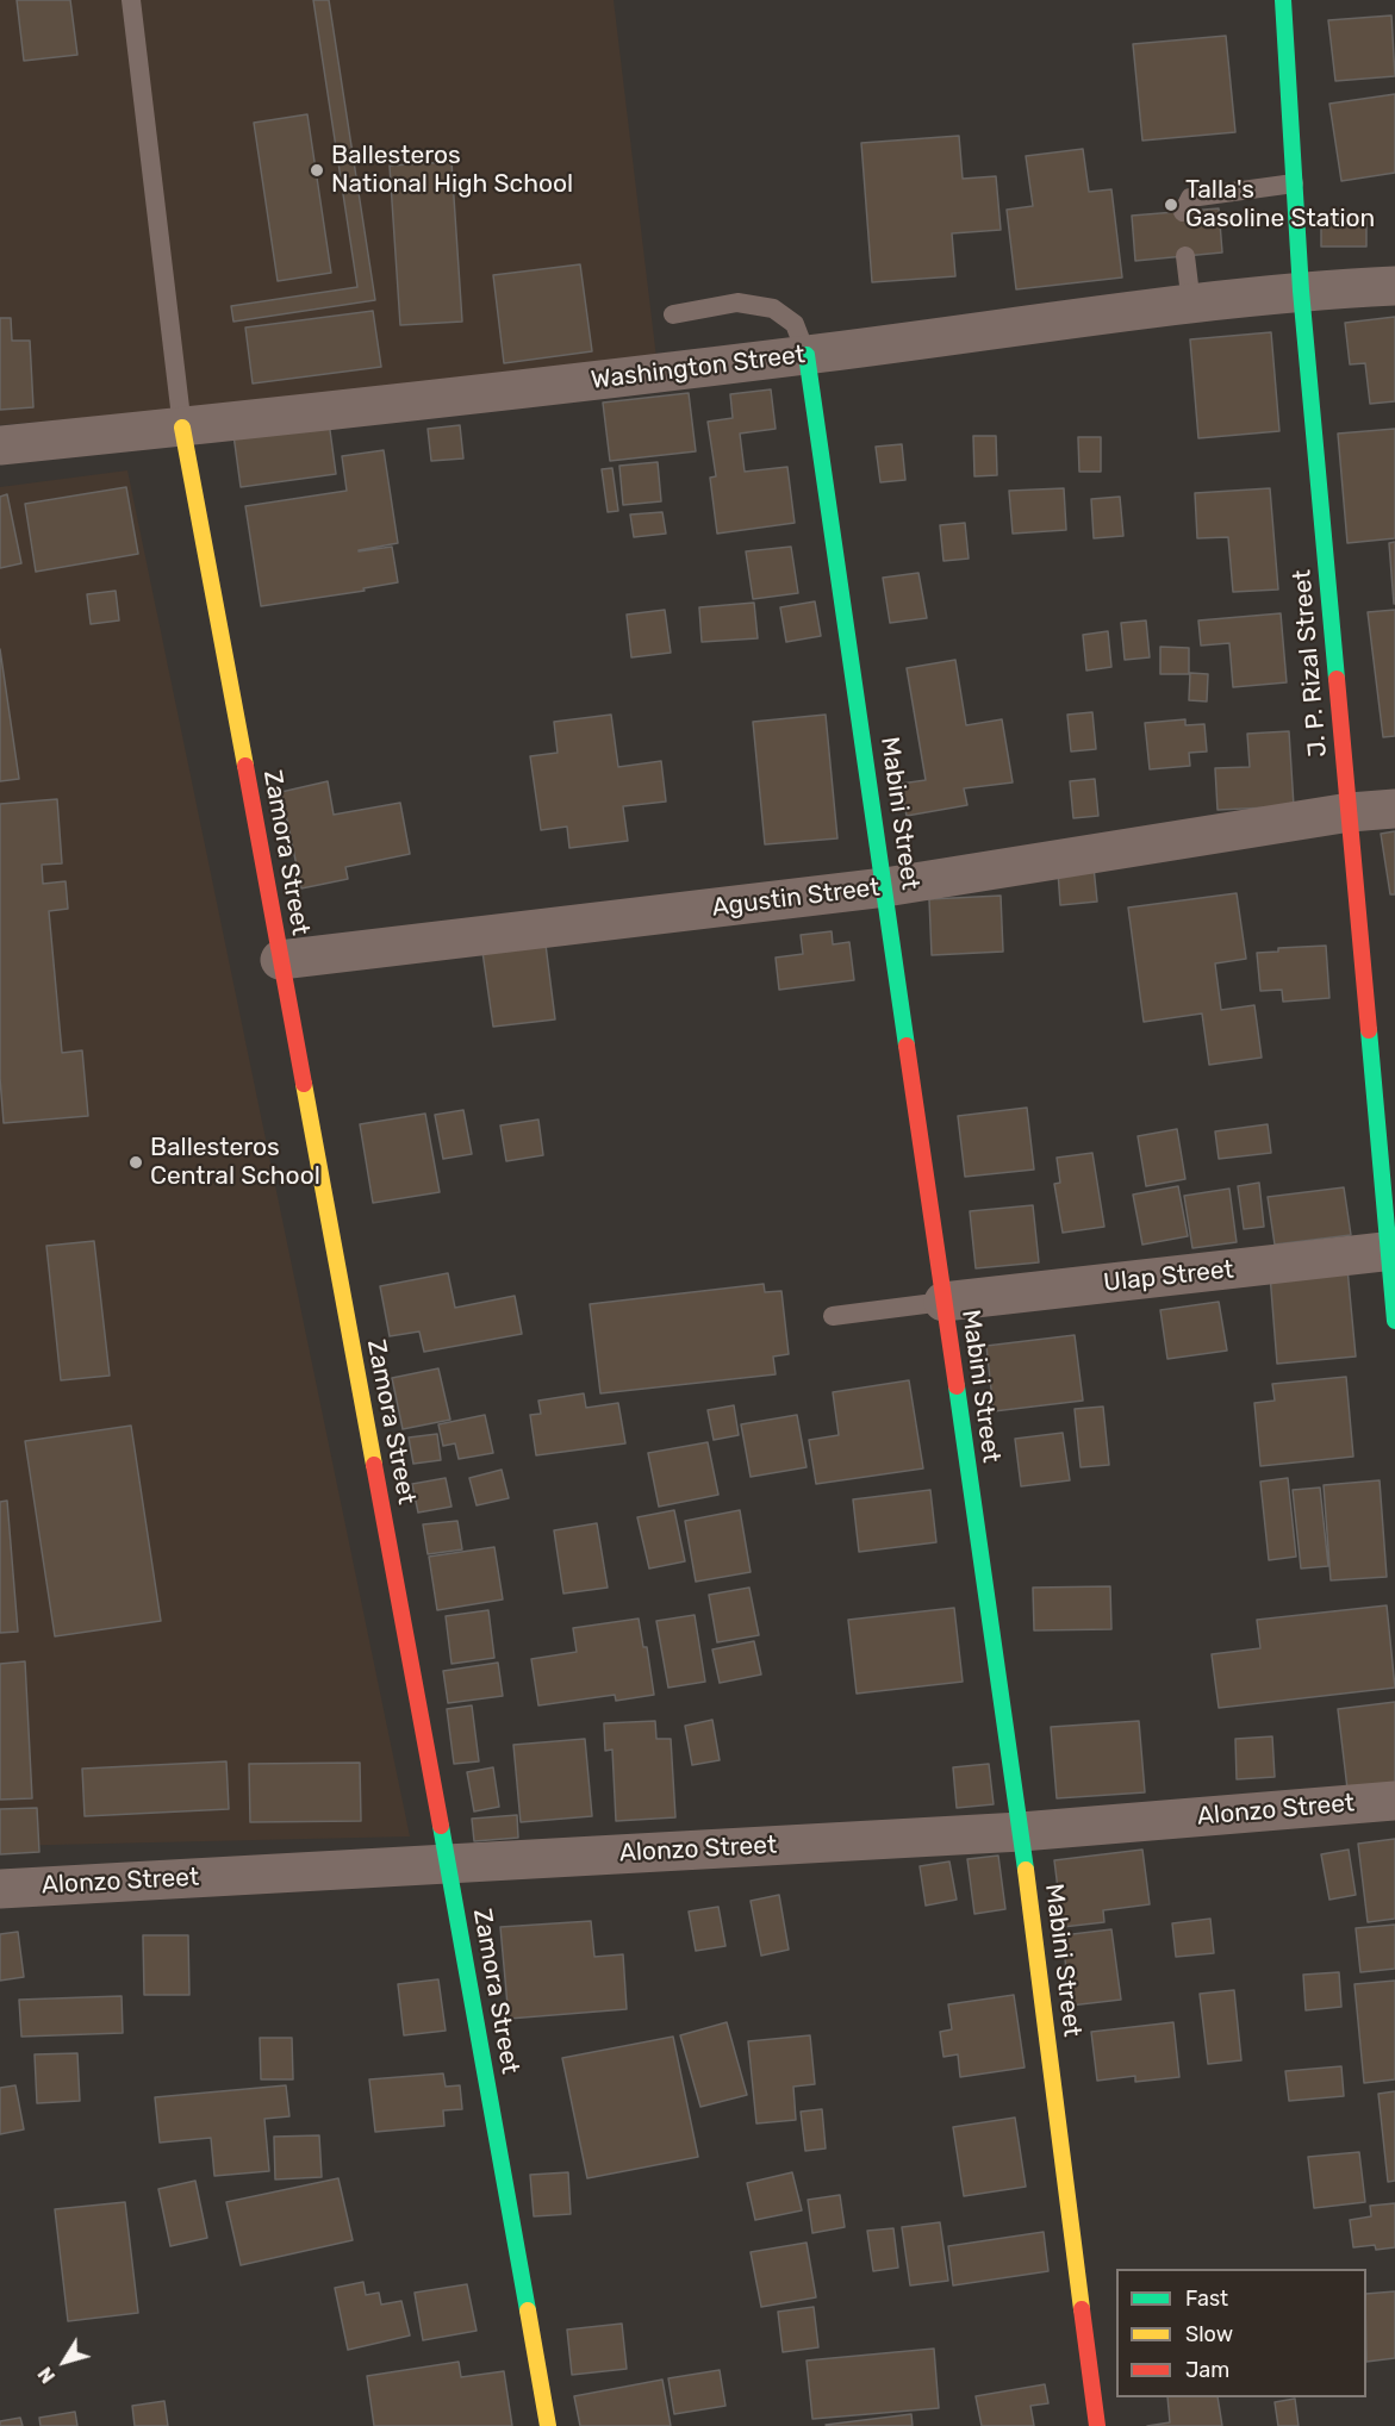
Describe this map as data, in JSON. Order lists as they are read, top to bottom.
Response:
{
  "streets": {
    "street": [
      "Washington Street",
      "J. P. Rizal Street",
      "Mabini Street",
      "Zamora Street",
      "Agustin Street",
      "Ulap Street",
      "Alonzo Street"
    ]
  },
  "crossings": [
    ["Washington Street", "J. P. Rizal Street"],
    ["Washington Street", "Mabini Street"],
    ["Washington Street", "Zamora Street"],
    ["J. P. Rizal Street", "Agustin Street"],
    ["J. P. Rizal Street", "Ulap Street"],
    ["Mabini Street", "Agustin Street"],
    ["Mabini Street", "Ulap Street"],
    ["Mabini Street", "Alonzo Street"],
    ["Zamora Street", "Agustin Street"],
    ["Zamora Street", "Alonzo Street"]
  ],
  "places": ["Ballesteros National High School", "Talla's Gasoline Station", "Ballesteros Central School"],
  "legend": ["Fast", "Slow", "Jam"],
  "north": "bottom left"
}
